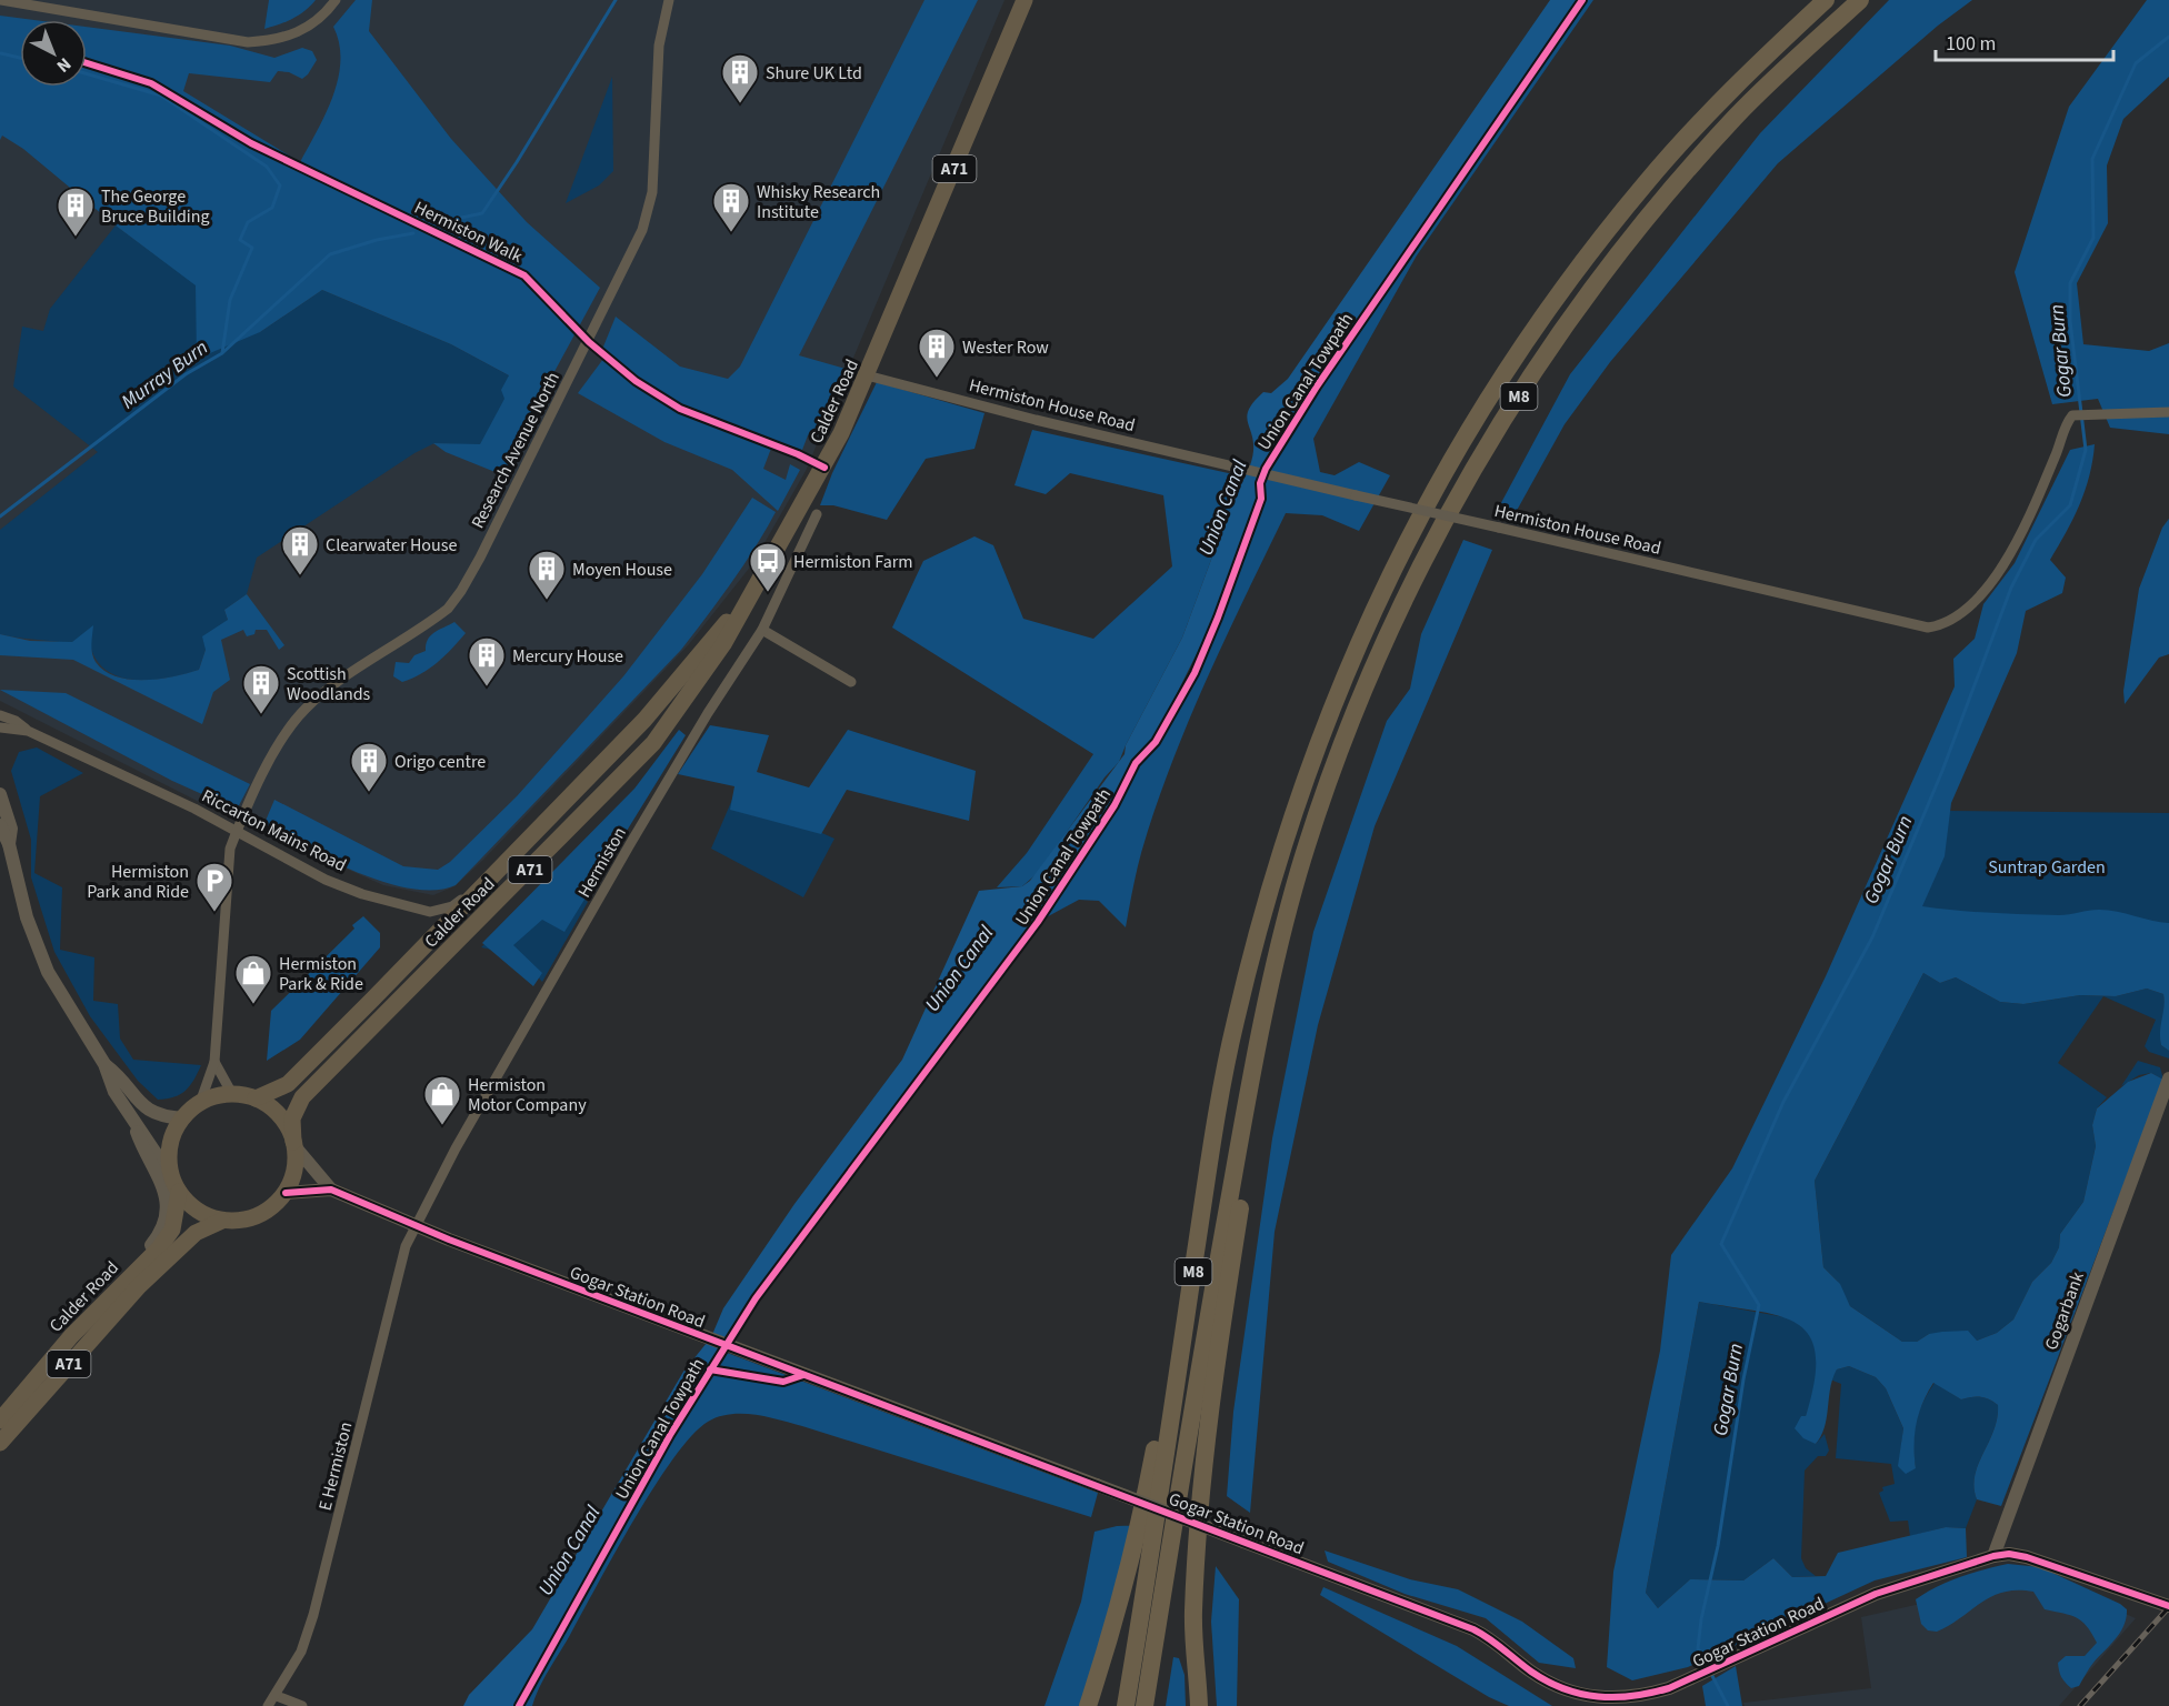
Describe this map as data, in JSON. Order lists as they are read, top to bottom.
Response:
{
  "streets": {
    "highway": ["M8"],
    "main road": ["A71", "Calder Road"],
    "street": [
      "Hermiston House Road",
      "Research Avenue North",
      "Riccarton Mains Road",
      "Hermiston",
      "Gogar Station Road",
      "Gogarbank",
      "E Hermiston"
    ],
    "cycle path": ["Hermiston Walk", "Union Canal Towpath"]
  },
  "crossings": [
    ["Calder Road", "Hermiston House Road"],
    ["Calder Road", "Research Avenue North"],
    ["Calder Road", "Riccarton Mains Road"],
    ["Calder Road", "Gogar Station Road"],
    ["Research Avenue North", "Riccarton Mains Road"],
    ["Research Avenue North", "Gogar Station Road"],
    ["Hermiston", "Gogar Station Road"],
    ["Hermiston", "E Hermiston"],
    ["Gogar Station Road", "Gogarbank"],
    ["Gogar Station Road", "E Hermiston"]
  ],
  "water": ["Gogar Burn", "Murray Burn", "Union Canal"],
  "parks": ["Suntrap Garden"],
  "places": {
    "building": [
      "Shure UK Ltd",
      "Whisky Research Institute",
      "The George Bruce Building",
      "Wester Row",
      "Clearwater House",
      "Moyen House",
      "Mercury House",
      "Scottish Woodlands",
      "Origo centre"
    ],
    "bus stop": ["Hermiston Farm"],
    "parking": ["Hermiston Park and Ride"],
    "shop": ["Hermiston Park & Ride", "Hermiston Motor Company"]
  },
  "scale_bar": "100 m",
  "north": "bottom right"
}
